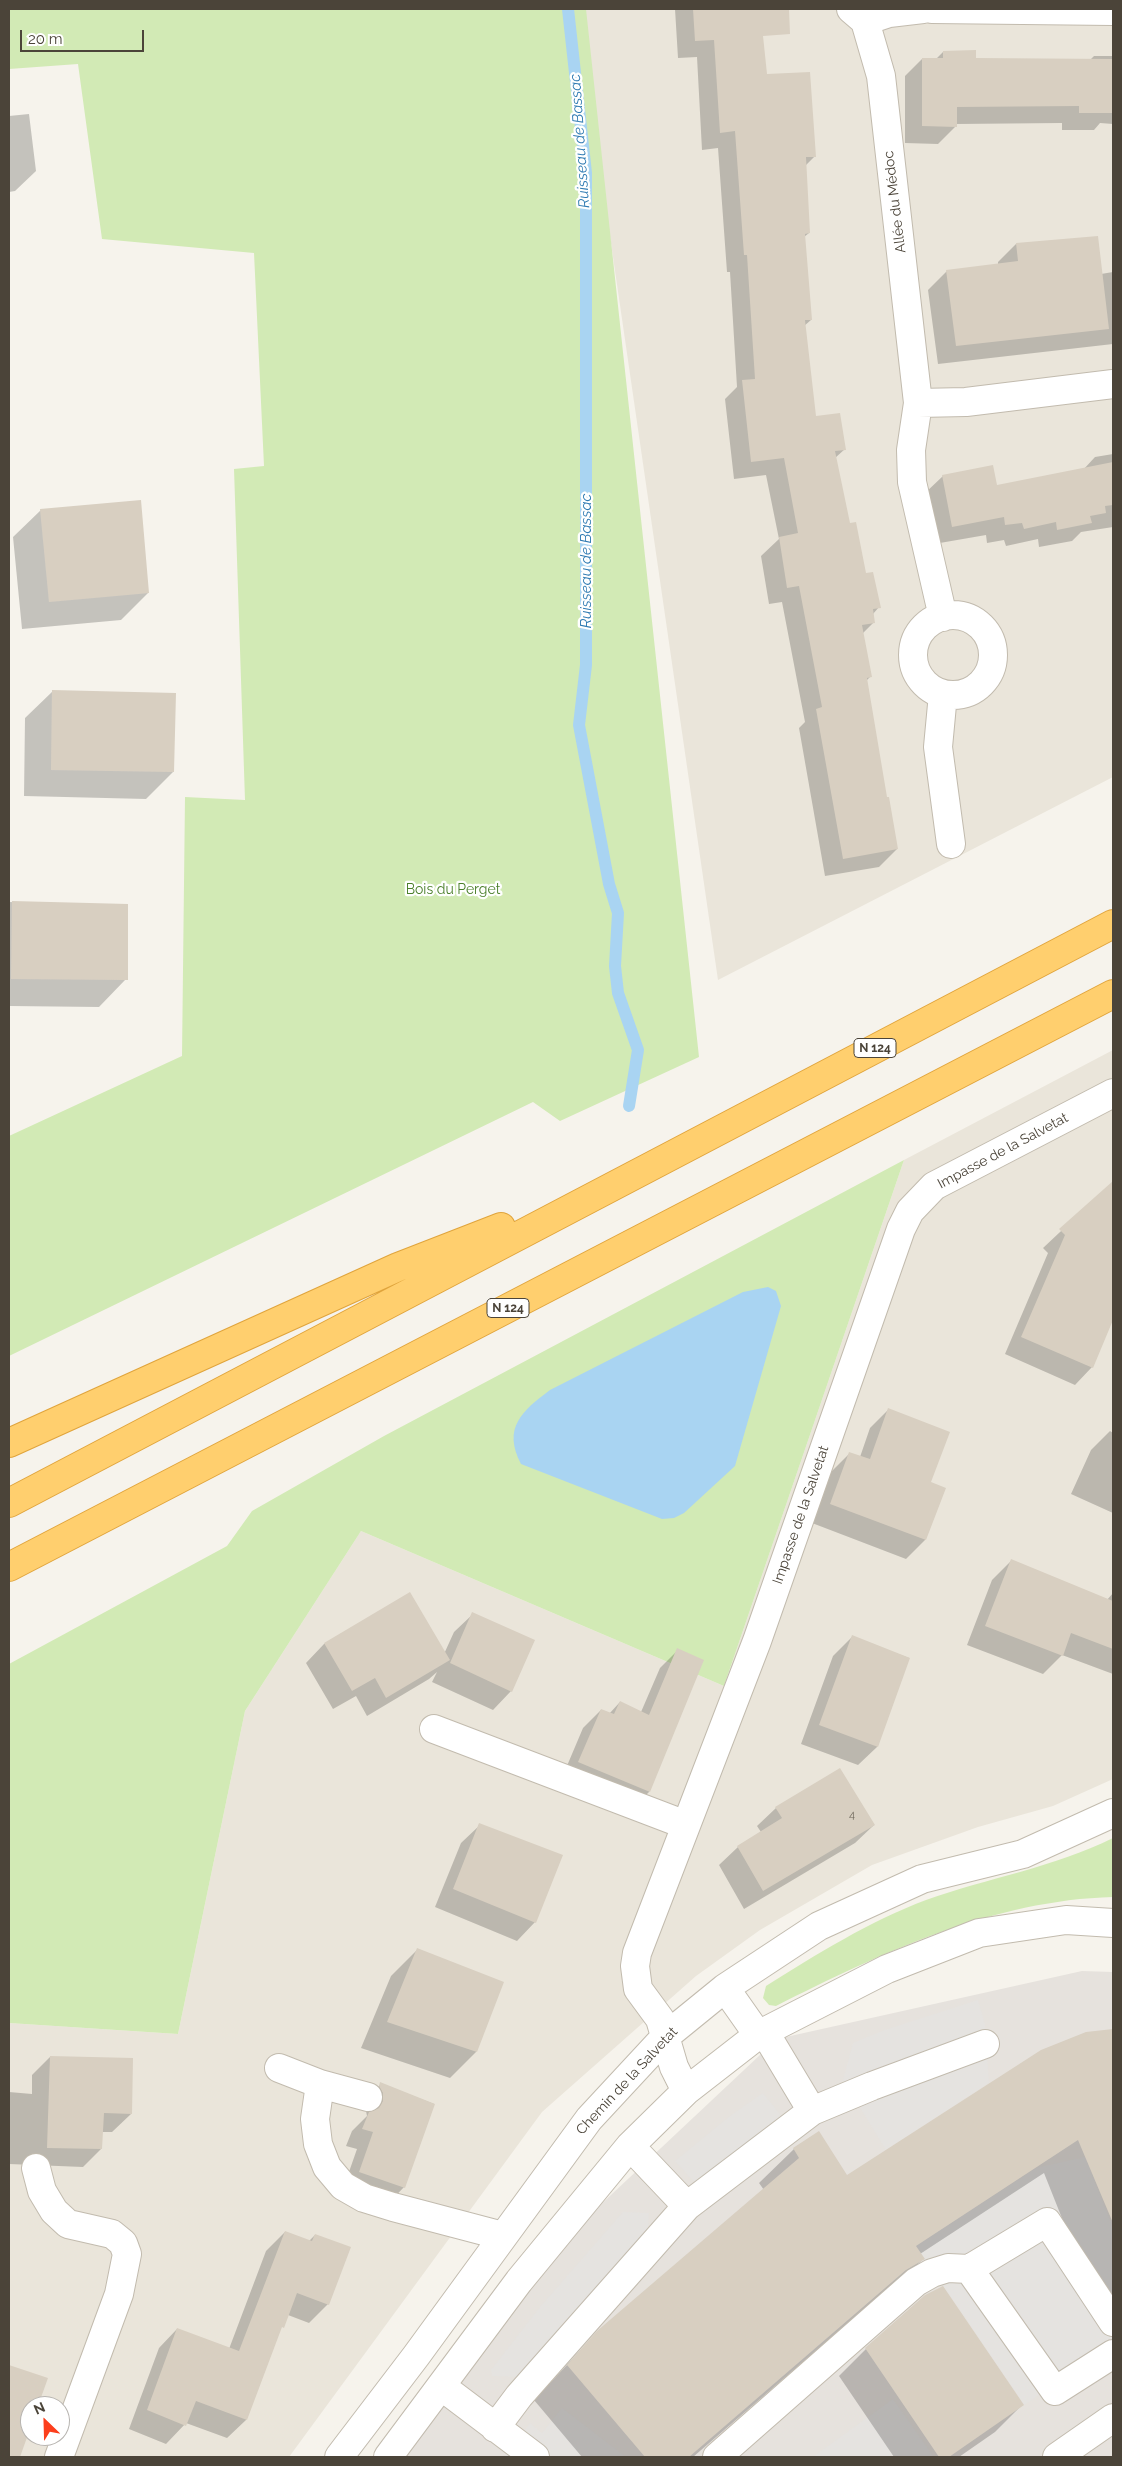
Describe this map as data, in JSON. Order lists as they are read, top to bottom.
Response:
{
  "streets": {
    "highway": ["N 124"],
    "street": ["Allée du Médoc", "Impasse de la Salvetat", "Chemin de la Salvetat"]
  },
  "crossings": [
    ["Impasse de la Salvetat", "Chemin de la Salvetat"]
  ],
  "water": ["Ruisseau de Bassac"],
  "parks": ["Bois du Perget"],
  "house_numbers": ["4"],
  "scale_bar": "20 m",
  "north": "top left"
}
